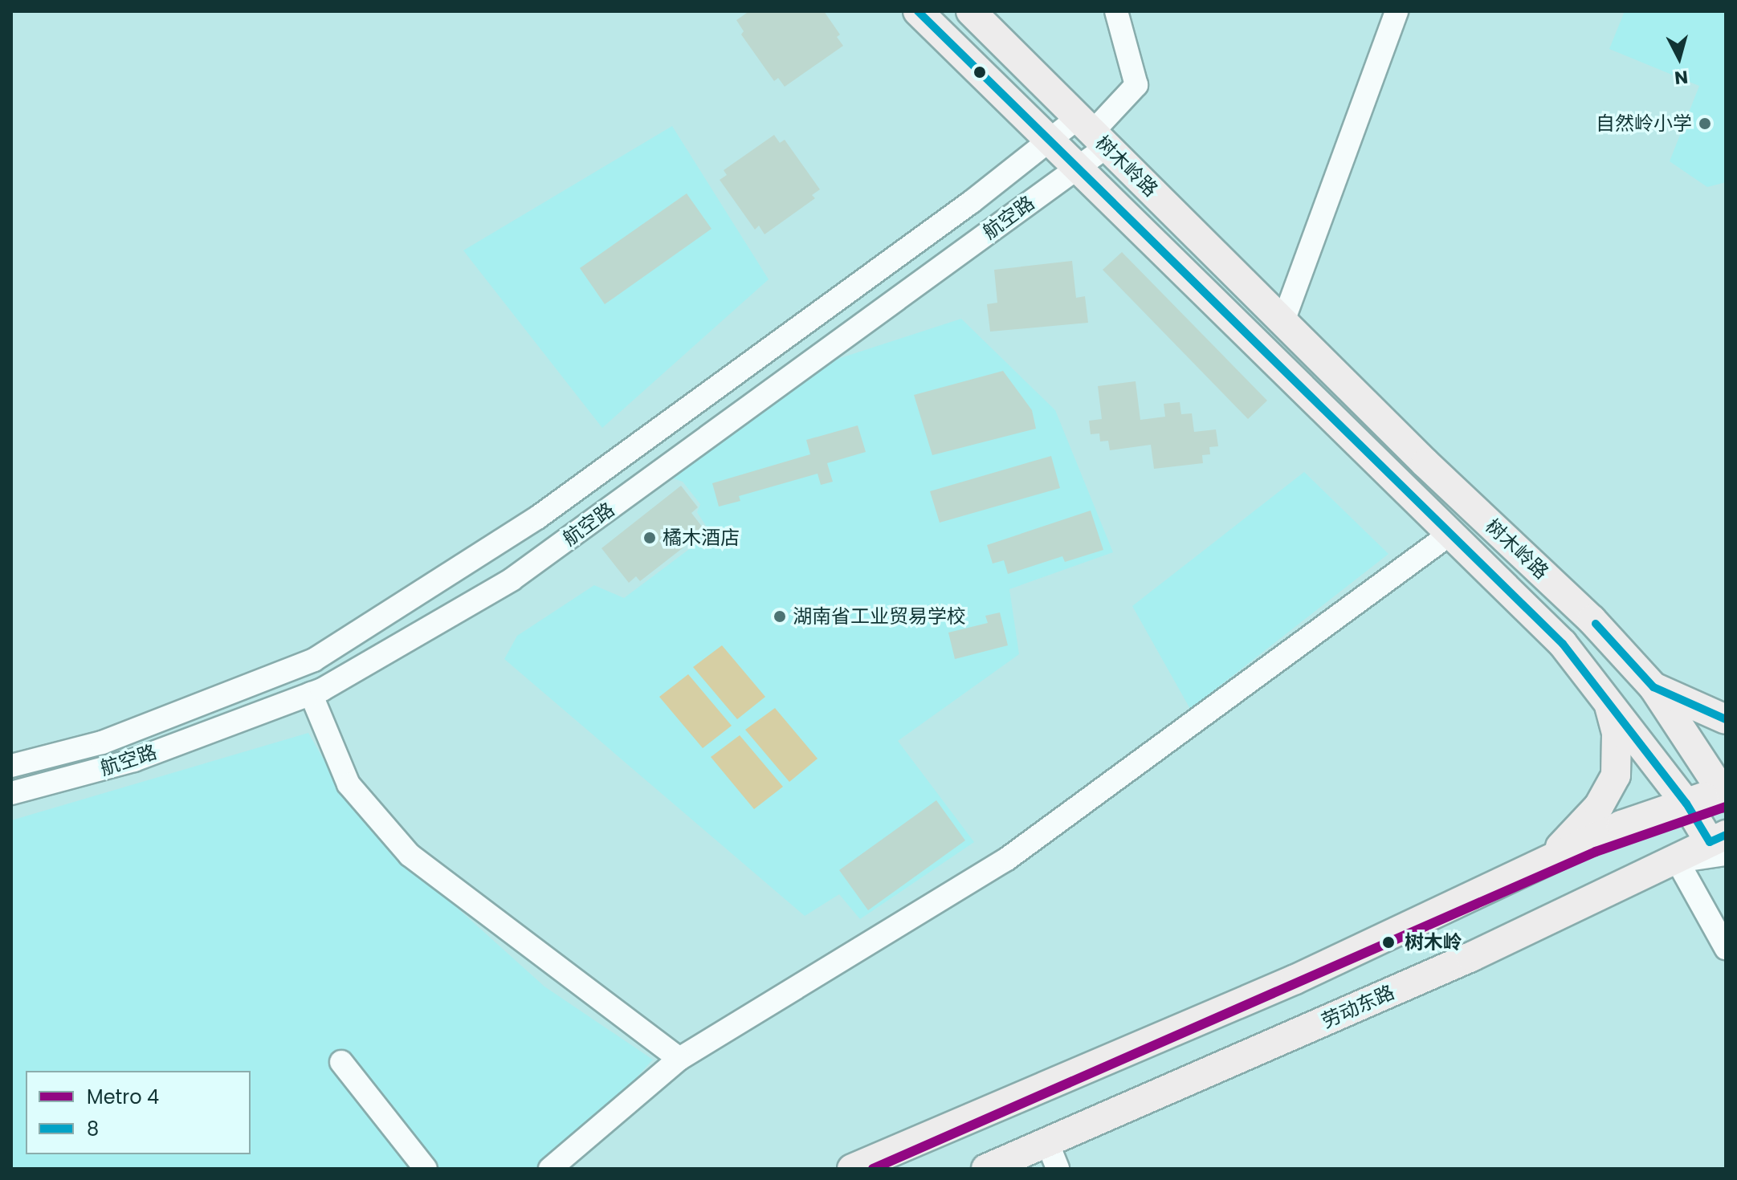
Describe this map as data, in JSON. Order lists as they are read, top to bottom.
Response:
{
  "streets": {
    "main road": ["树木岭路", "劳动东路"],
    "street": ["航空路"]
  },
  "crossings": [
    ["树木岭路", "航空路"],
    ["树木岭路", "劳动东路"]
  ],
  "places": [
    "自然岭小学",
    "橘木酒店",
    "湖南省工业贸易学校",
    "树木岭"
  ],
  "lines": ["transit line 8", "metro line 4"],
  "legend": ["Metro 4", "8"],
  "north": "bottom"
}
